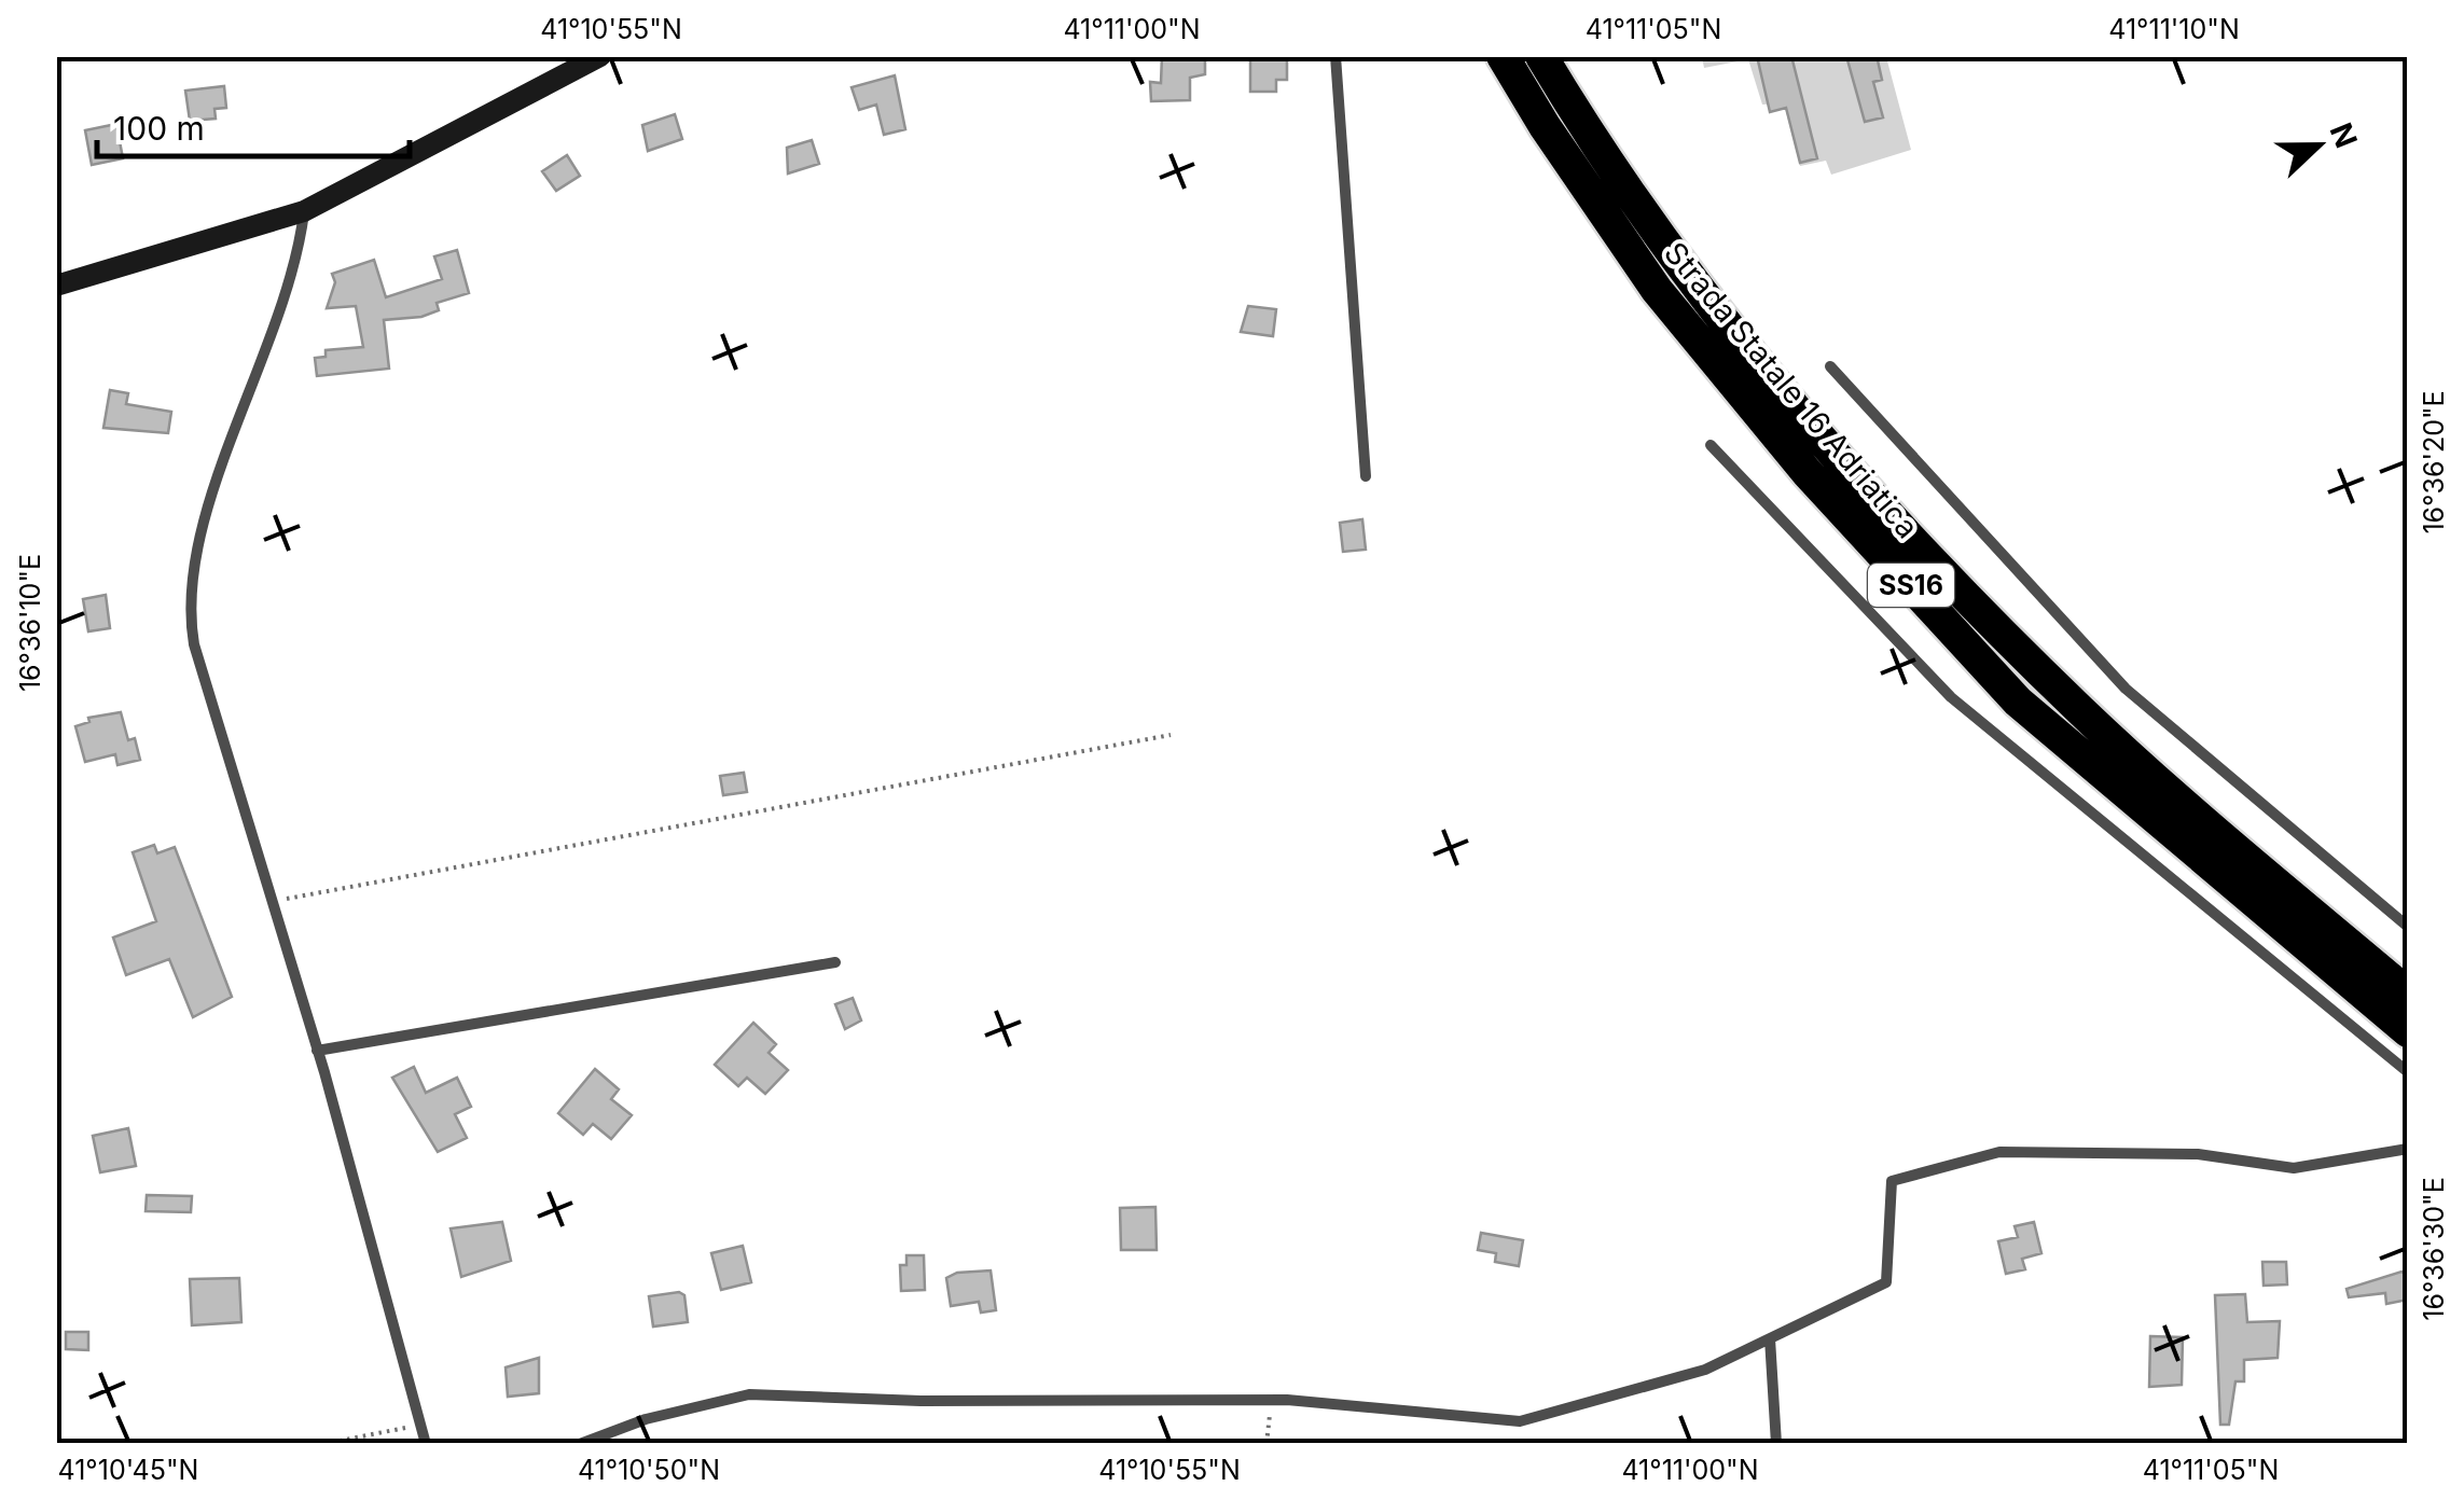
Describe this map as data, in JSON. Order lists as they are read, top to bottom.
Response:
{
  "streets": {
    "highway": ["Strada Statale 16 Adriatica", "SS16"]
  },
  "scale_bar": "100 m",
  "north": "right",
  "coordinates": [
    "41°10'55\"N",
    "41°11'00\"N",
    "41°11'05\"N",
    "41°11'10\"N",
    "16°36'20\"E",
    "16°36'10\"E",
    "16°36'30\"E",
    "41°10'45\"N",
    "41°10'50\"N"
  ]
}
